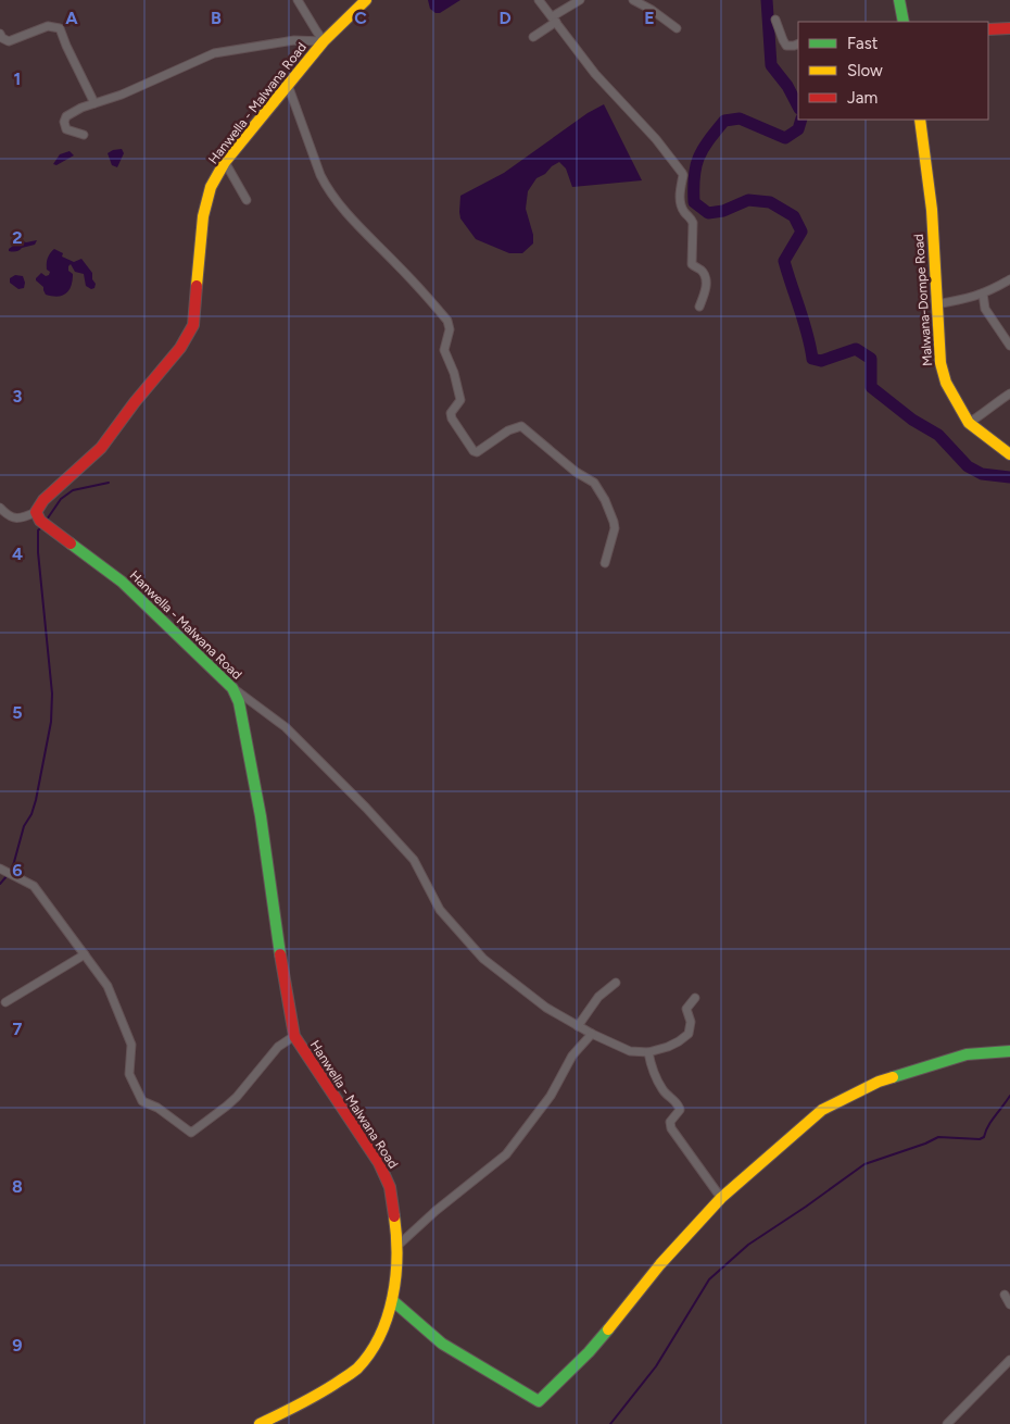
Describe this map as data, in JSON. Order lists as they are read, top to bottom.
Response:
{
  "streets": {
    "street": ["Hanwella - Malwana Road", "Malwana-Dompe Road"]
  },
  "legend": ["Fast", "Slow", "Jam"],
  "grid": {
    "columns": [
      "A",
      "B",
      "C",
      "D",
      "E"
    ],
    "rows": [
      "1",
      "2",
      "3",
      "4",
      "5",
      "6",
      "7",
      "8",
      "9"
    ]
  }
}
